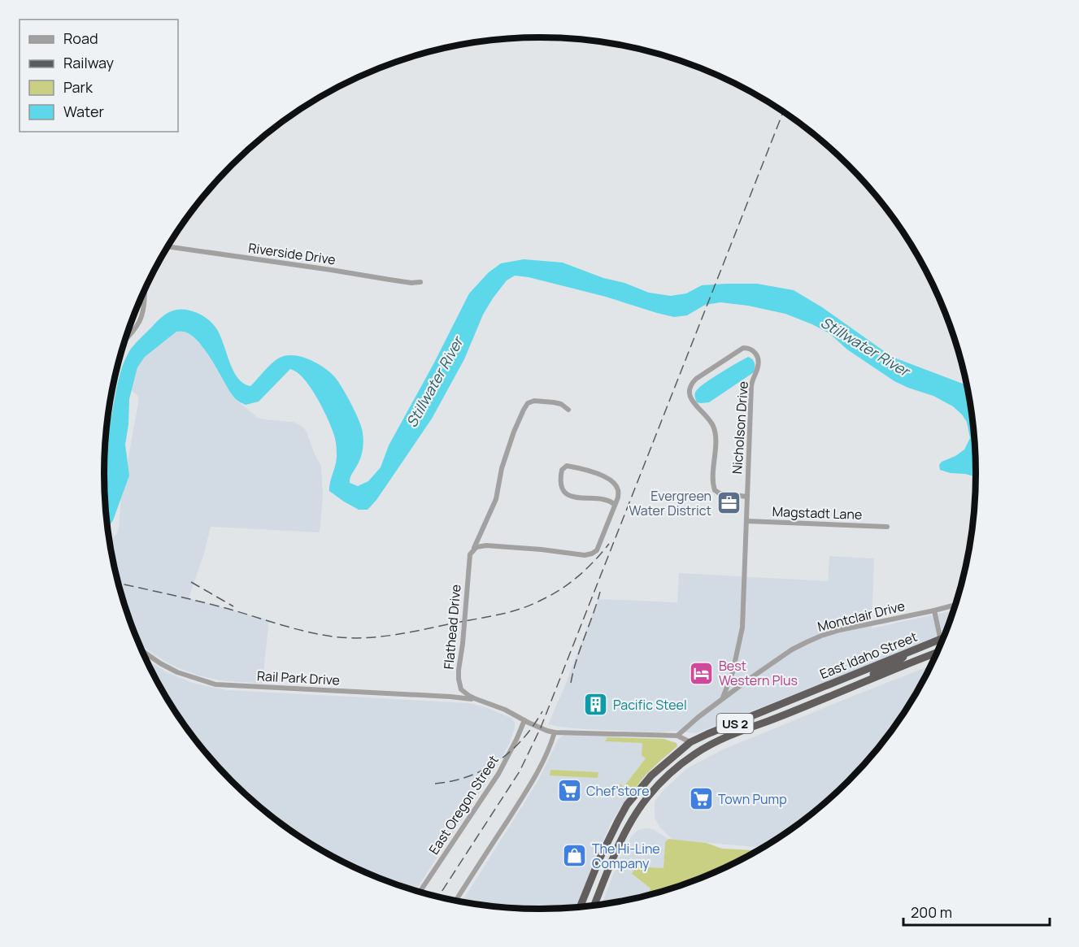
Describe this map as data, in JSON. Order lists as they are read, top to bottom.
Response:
{
  "streets": {
    "highway": ["East Idaho Street", "US 2"],
    "street": [
      "Riverside Drive",
      "Nicholson Drive",
      "Magstadt Lane",
      "Montclair Drive",
      "Flathead Drive",
      "Rail Park Drive",
      "East Oregon Street"
    ]
  },
  "crossings": [
    ["Nicholson Drive", "Magstadt Lane"],
    ["Nicholson Drive", "Montclair Drive"],
    ["Flathead Drive", "Rail Park Drive"],
    ["Flathead Drive", "East Oregon Street"]
  ],
  "water": ["Stillwater River"],
  "places": {
    "office": ["Evergreen Water District"],
    "hotel": ["Best Western Plus"],
    "building": ["Pacific Steel"],
    "supermarket": ["Chef'store", "Town Pump"],
    "shop": ["The Hi-Line Company"]
  },
  "legend": [
    "Road",
    "Railway",
    "Park",
    "Water"
  ],
  "scale_bar": "200 m"
}
